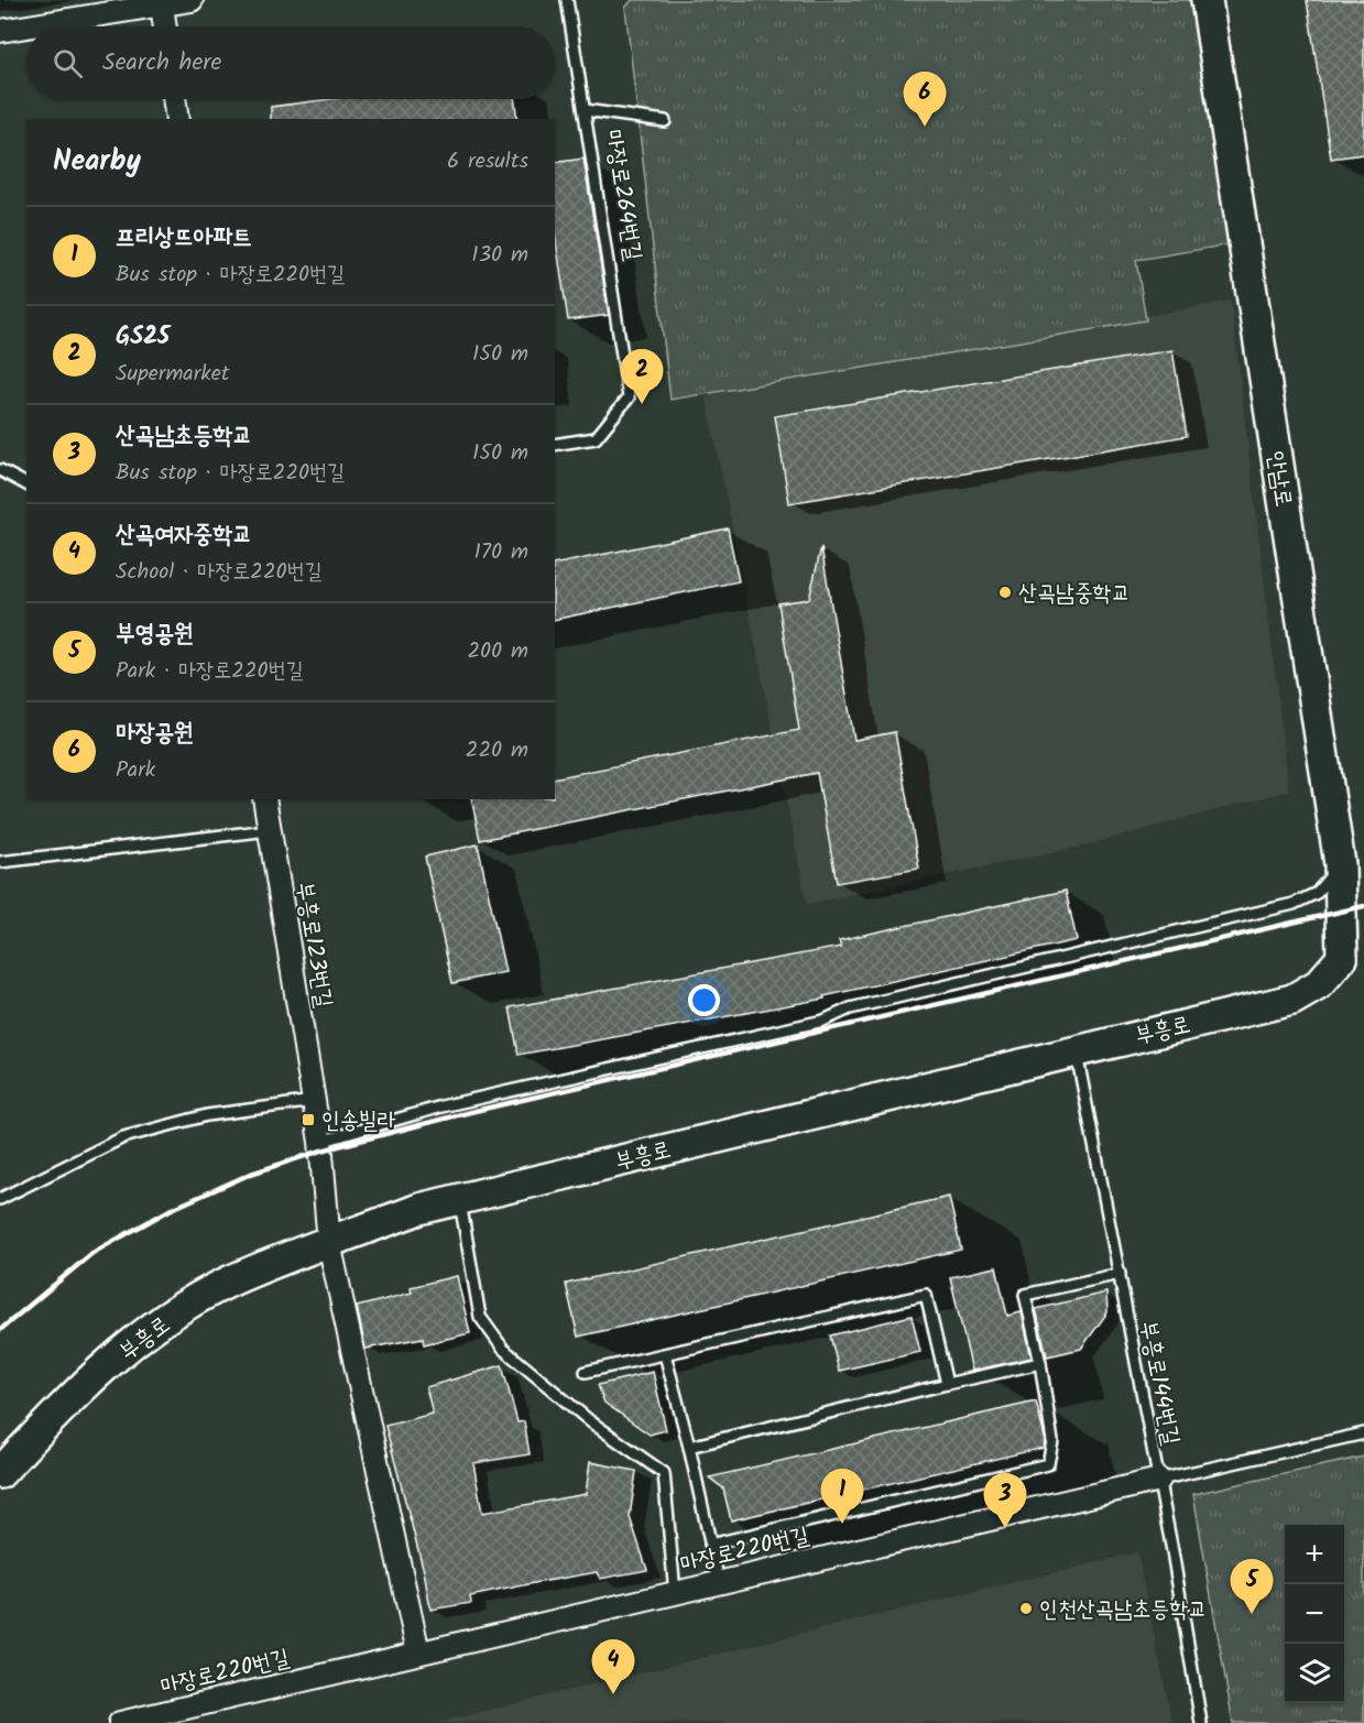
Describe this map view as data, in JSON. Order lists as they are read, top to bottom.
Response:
{
  "streets": {
    "main road": ["안남로", "부흥로"],
    "street": ["부흥로123번길", "마장로220번길"],
    "lane": ["마장로264번길", "부흥로144번길"]
  },
  "crossings": [
    ["안남로", "부흥로"],
    ["부흥로123번길", "부흥로"],
    ["부흥로", "부흥로144번길"],
    ["부흥로144번길", "마장로220번길"]
  ],
  "places": {
    "other": ["산곡남중학교", "인천산곡남초등학교"],
    "transit": ["인송빌라"]
  },
  "page": {
    "search": "Search here",
    "pins": [
      "6",
      "2",
      "1",
      "3",
      "5",
      "4"
    ],
    "heading": ["Nearby", "6 results"],
    "list": [
      {
        "mark": "1",
        "name": "프리상뜨아파트",
        "note": "Bus stop · 마장로220번길",
        "value": "130 m"
      },
      {
        "mark": "2",
        "name": "GS25",
        "note": "Supermarket",
        "value": "150 m"
      },
      {
        "mark": "3",
        "name": "산곡남초등학교",
        "note": "Bus stop · 마장로220번길",
        "value": "150 m"
      },
      {
        "mark": "4",
        "name": "산곡여자중학교",
        "note": "School · 마장로220번길",
        "value": "170 m"
      },
      {
        "mark": "5",
        "name": "부영공원",
        "note": "Park · 마장로220번길",
        "value": "200 m"
      },
      {
        "mark": "6",
        "name": "마장공원",
        "note": "Park",
        "value": "220 m"
      }
    ],
    "map_buttons": ["+", "−"]
  }
}
